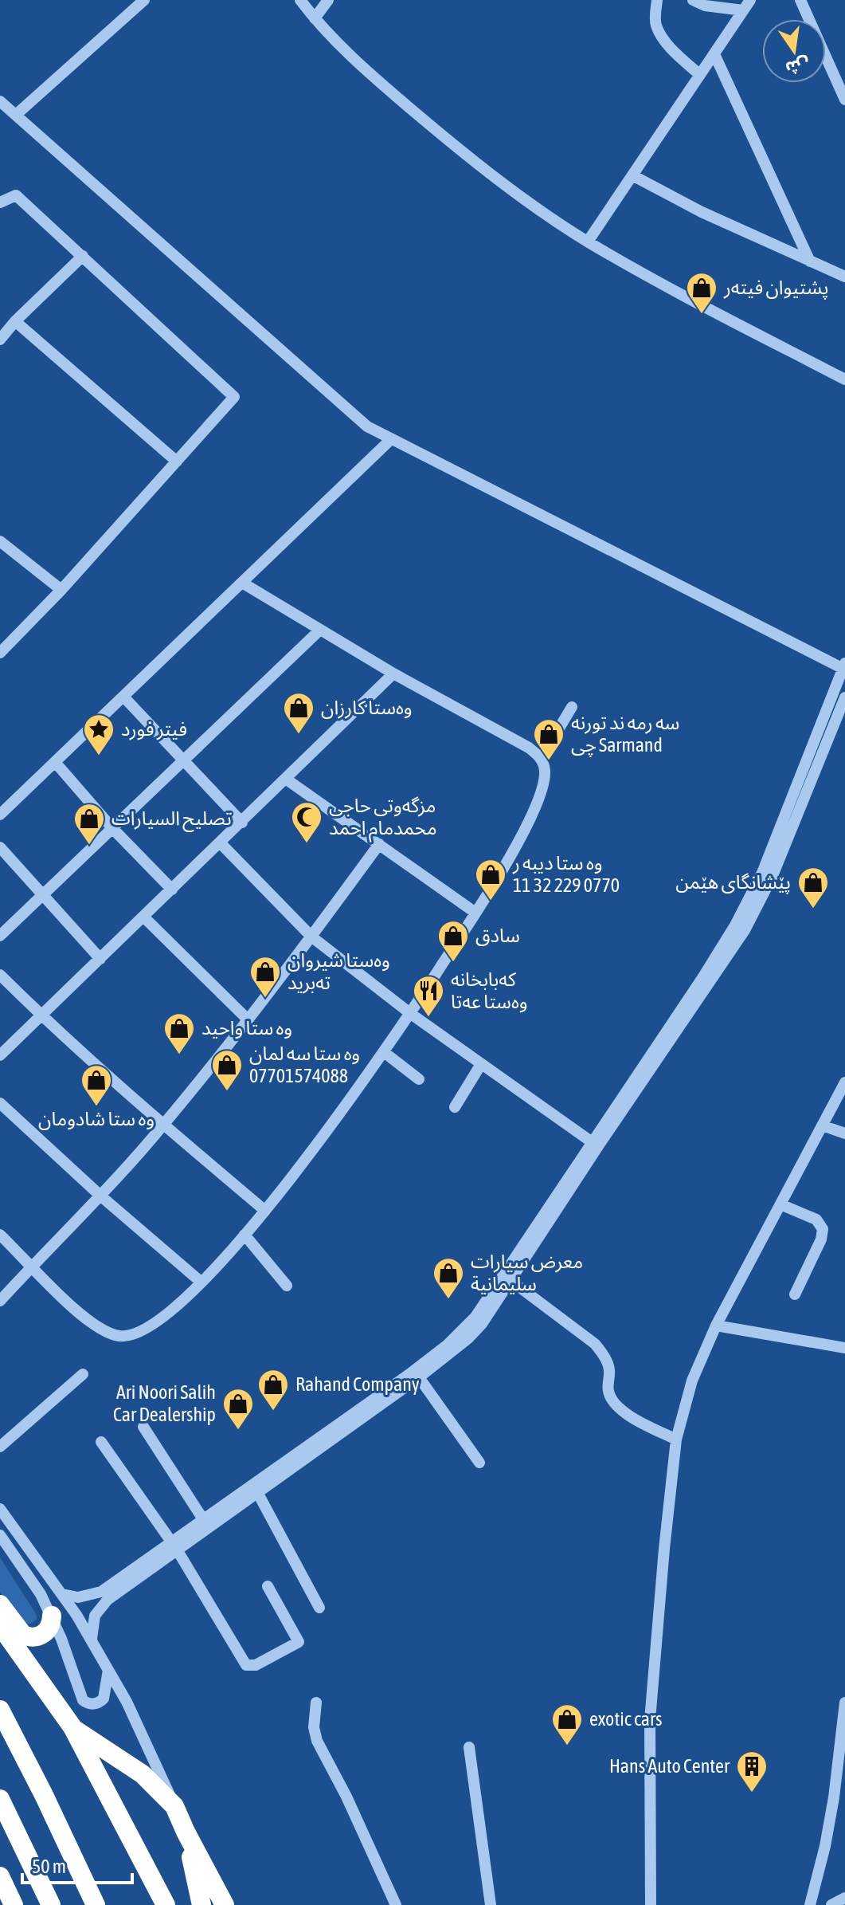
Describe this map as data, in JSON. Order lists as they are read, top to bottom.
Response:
{
  "places": {
    "shop": [
      "پشتیوان فیتەر",
      "وەستا کارزان",
      "سه رمه ند تورنه چی Sarmand",
      "تصليح السيارات",
      "وه ستا دیبه ر 11 32 229 0770",
      "پێشانگای هێمن",
      "سادق",
      "وەستا شیروان تەبرید",
      "وه ستا واحید",
      "وه ستا سه لمان 07701574088",
      "وه ستا شادومان",
      "معرض سيارات سليمانية",
      "Rahand Company",
      "Ari Noori Salih Car Dealership",
      "exotic cars"
    ],
    "place": ["فيتر فورد"],
    "mosque": ["مزگەوتی حاجی محمدمام احمد"],
    "restaurant": ["کەبابخانە وەستا عەتا"],
    "building": ["Hans Auto Center"]
  },
  "scale_bar": "50 m",
  "north": "bottom"
}
